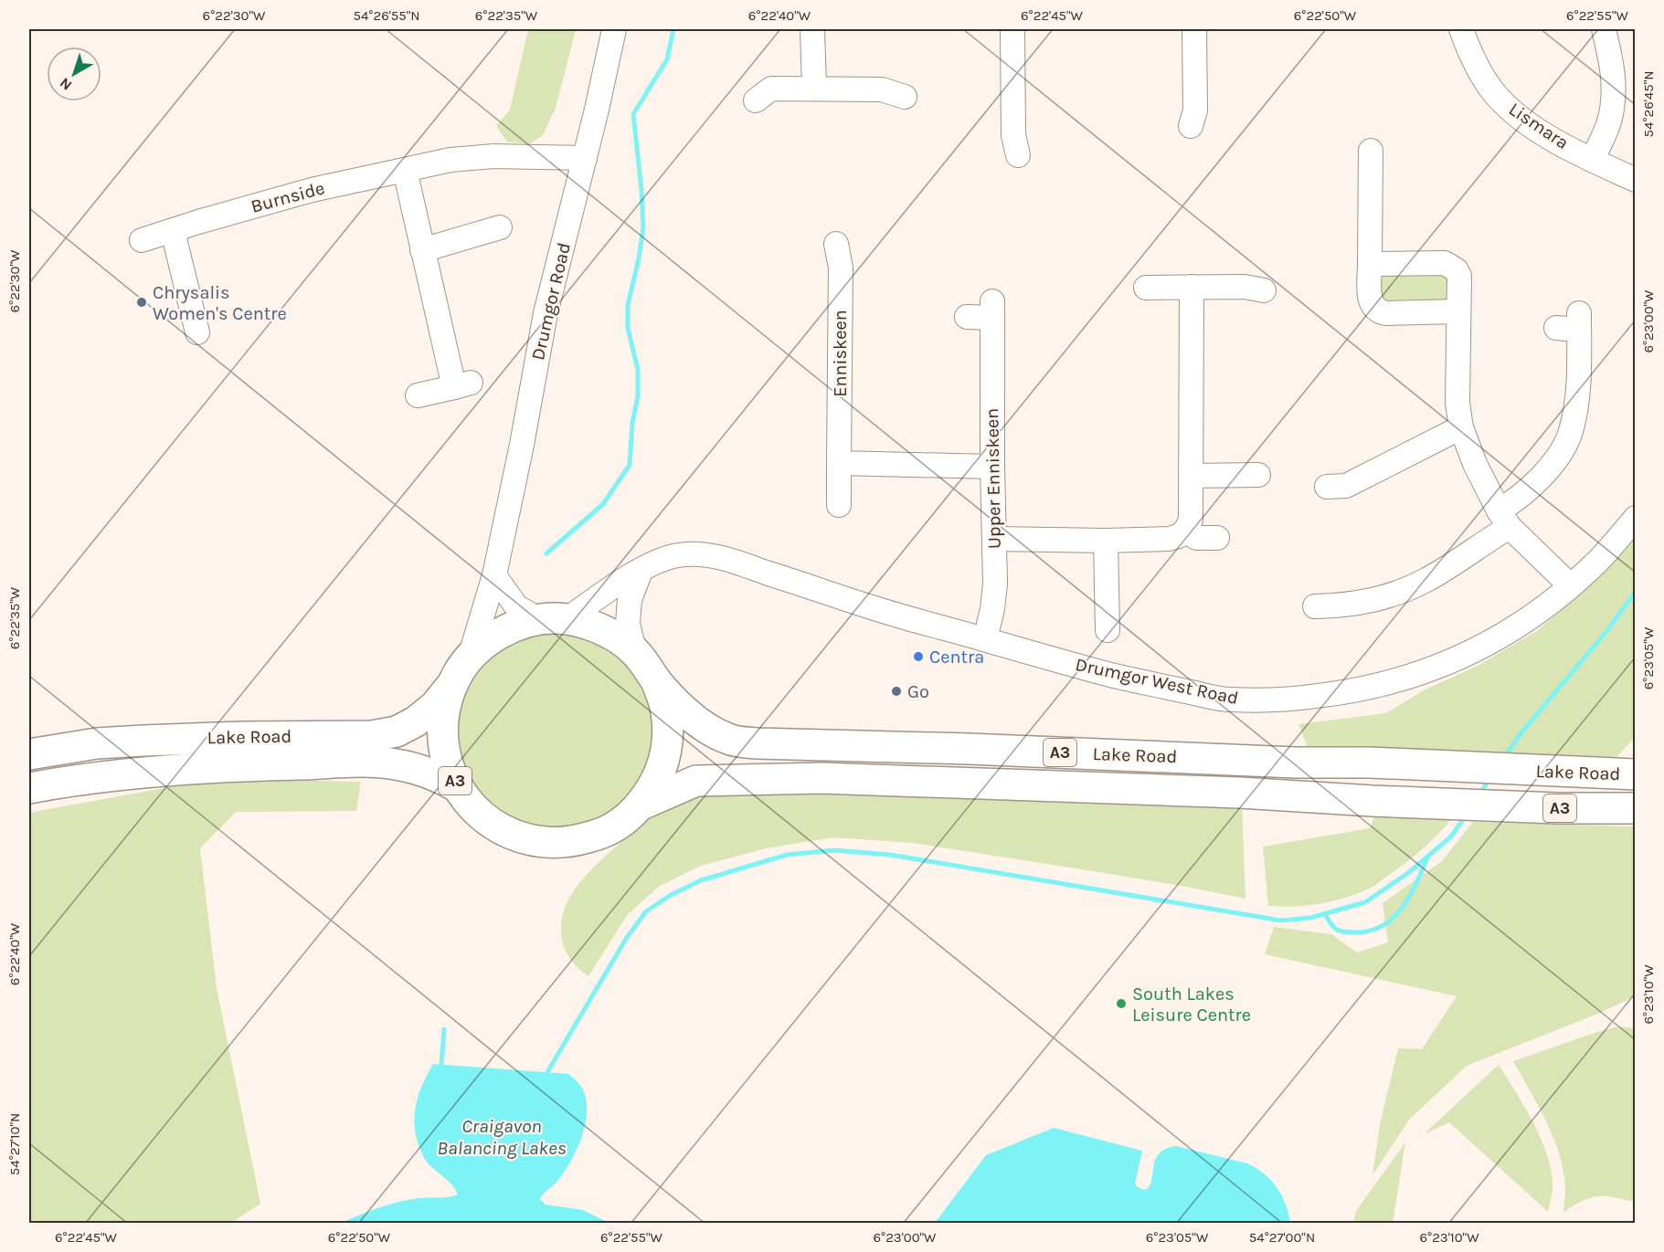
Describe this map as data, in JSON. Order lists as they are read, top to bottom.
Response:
{
  "streets": {
    "highway": ["Lake Road", "A3"],
    "street": [
      "Lismara",
      "Burnside",
      "Drumgor Road",
      "Enniskeen",
      "Upper Enniskeen",
      "Drumgor West Road"
    ]
  },
  "crossings": [
    ["Burnside", "Drumgor Road"],
    ["Drumgor Road", "A3"],
    ["Upper Enniskeen", "Drumgor West Road"],
    ["Drumgor West Road", "A3"],
    ["Lake Road", "A3"]
  ],
  "water": ["Craigavon Balancing Lakes"],
  "places": [
    "Chrysalis Women's Centre",
    "Centra",
    "Go",
    "South Lakes Leisure Centre"
  ],
  "north": "bottom left",
  "coordinates": [
    "6°22'30\"W",
    "54°26'55\"N",
    "6°22'35\"W",
    "6°22'40\"W",
    "6°22'45\"W",
    "6°22'50\"W",
    "6°22'55\"W",
    "54°26'45\"N",
    "6°23'00\"W",
    "6°23'05\"W",
    "6°23'10\"W",
    "54°27'10\"N",
    "54°27'00\"N"
  ]
}
